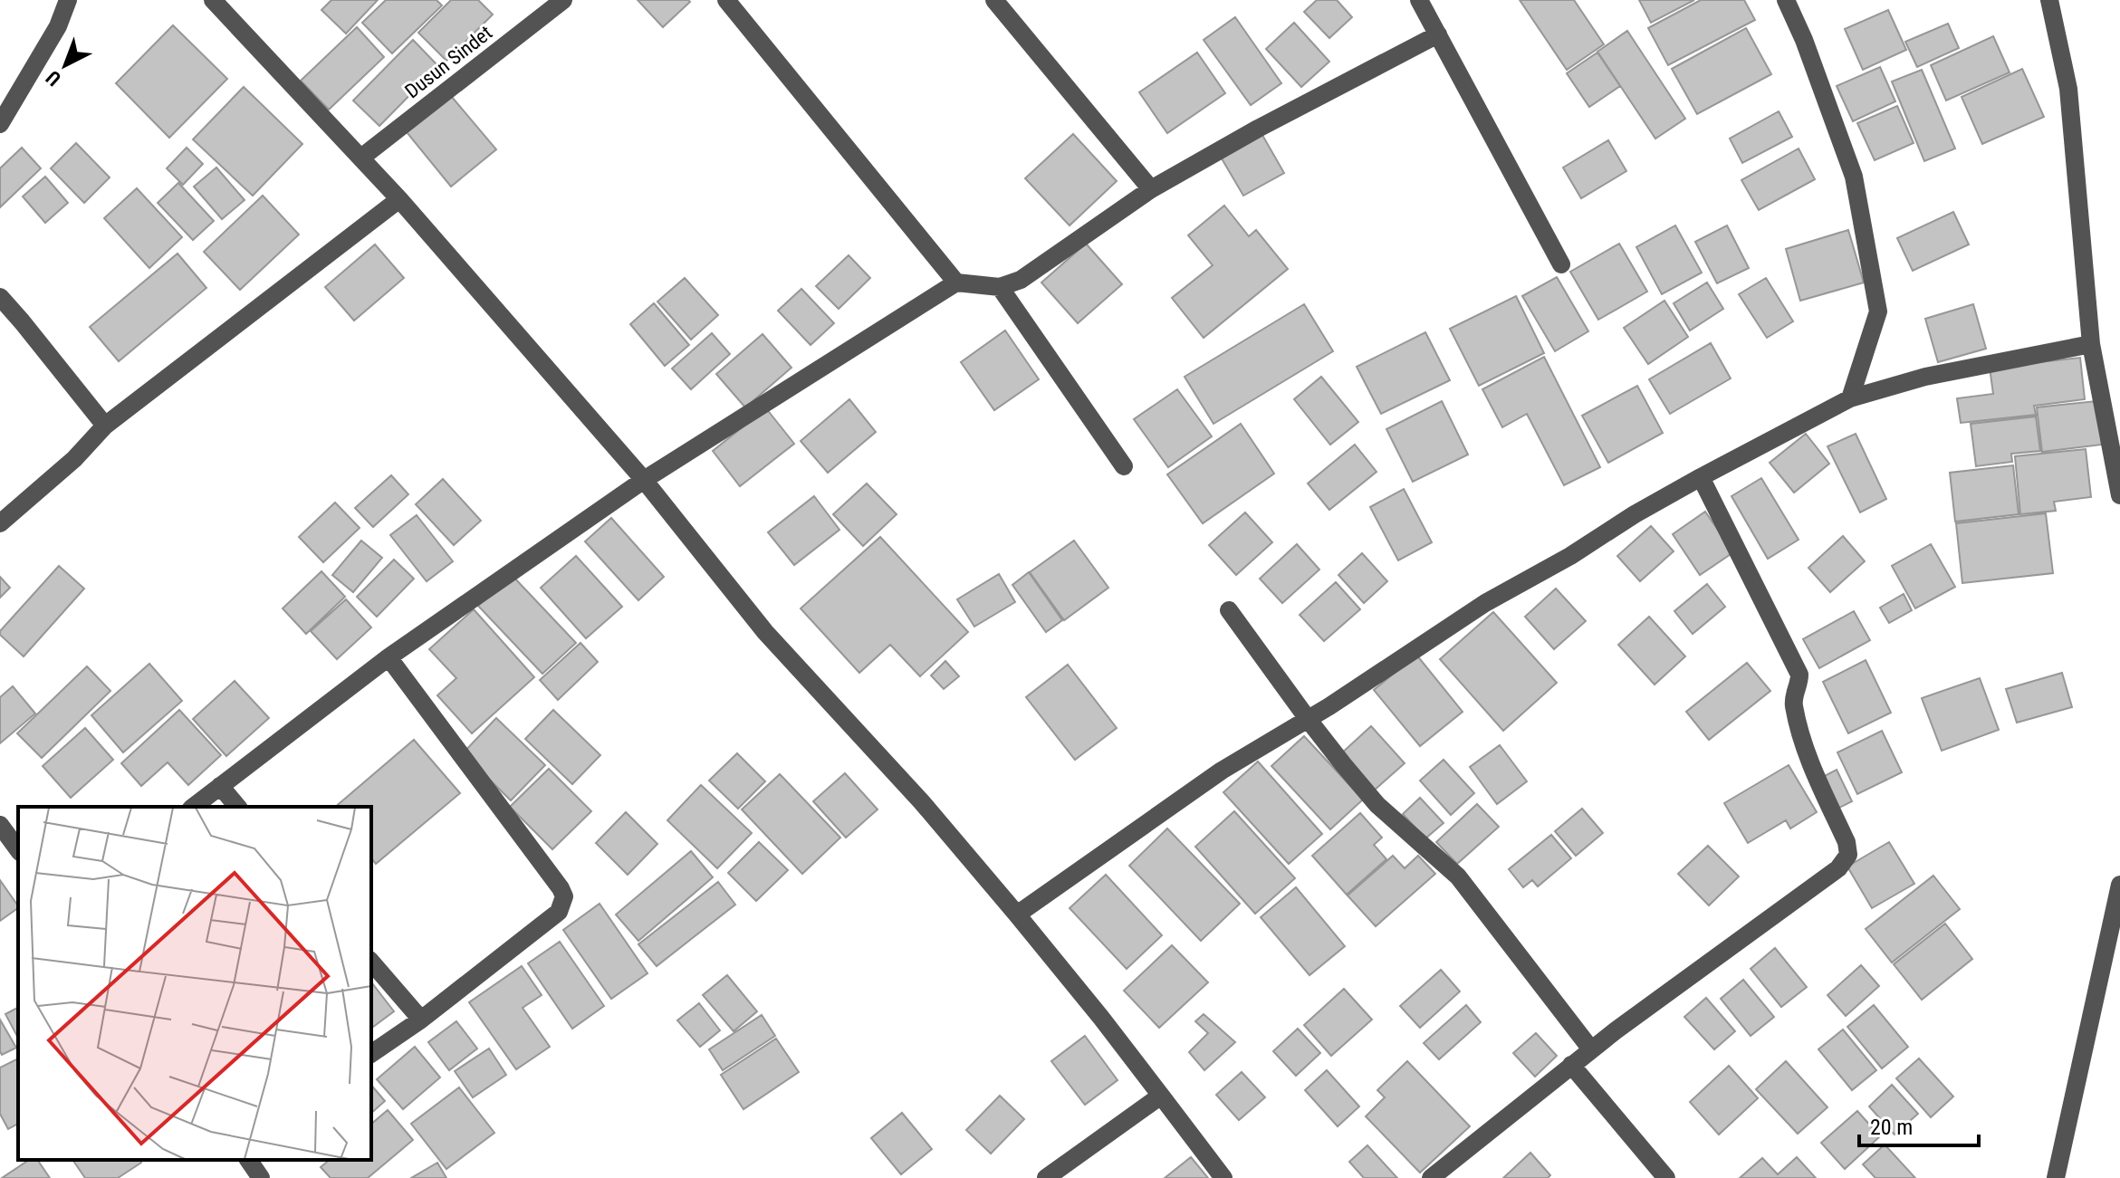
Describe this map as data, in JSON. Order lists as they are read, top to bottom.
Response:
{
  "streets": {
    "street": ["Dusun Sindet"]
  },
  "scale_bar": "20 m",
  "north": "bottom left"
}
